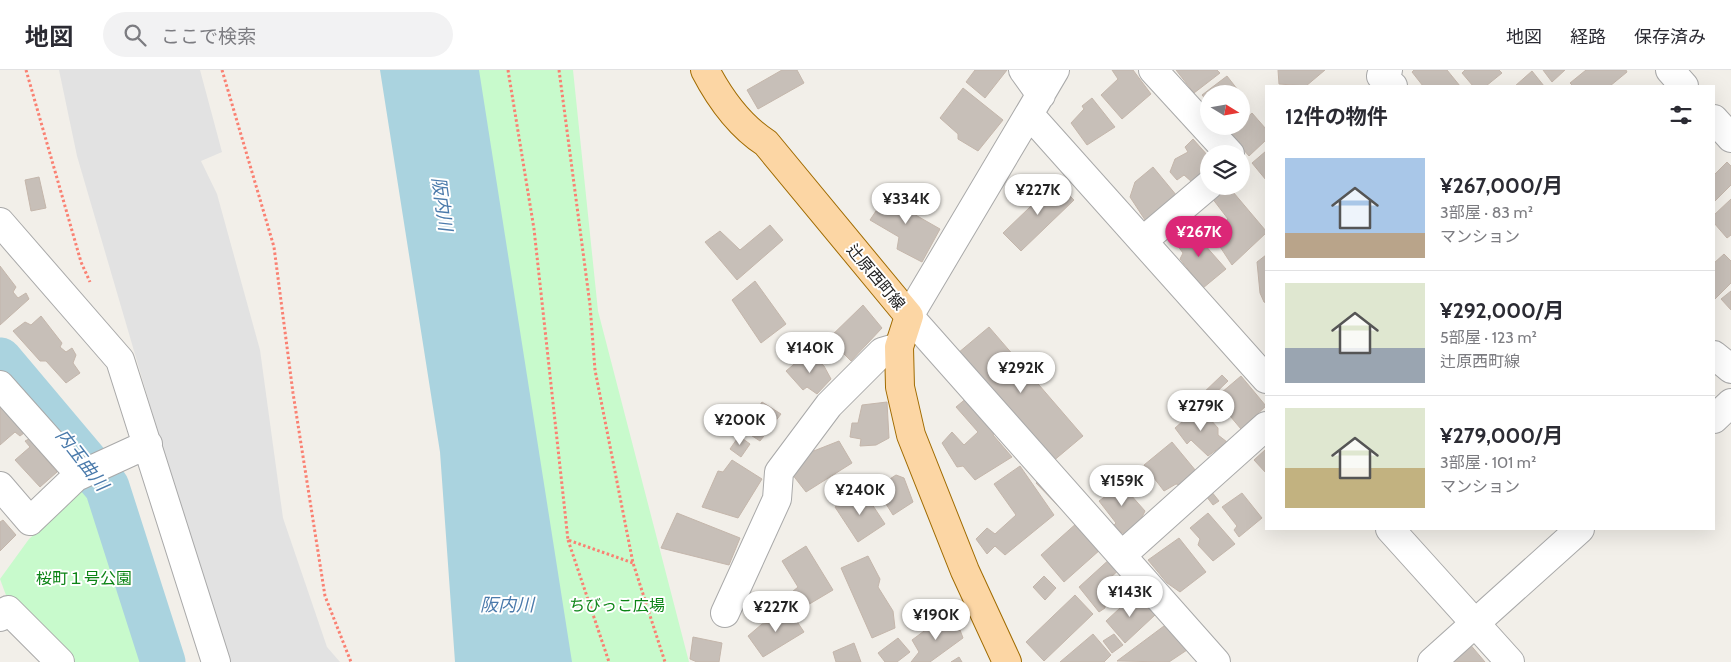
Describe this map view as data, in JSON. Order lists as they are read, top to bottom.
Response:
{
  "streets": {
    "main road": ["辻原西町線"]
  },
  "water": ["阪内川", "内玉曲川"],
  "parks": ["桜町１号公園", "ちびっこ広場"],
  "north": "right",
  "page": {
    "header": "地図",
    "search": "ここで検索",
    "nav": ["地図", "経路", "保存済み"],
    "heading": "12件の物件",
    "list": [
      {
        "name": "¥267,000/月",
        "note": "3部屋 · 83 m² · マンション"
      },
      {
        "name": "¥292,000/月",
        "note": "5部屋 · 123 m² · 辻原西町線"
      },
      {
        "name": "¥279,000/月",
        "note": "3部屋 · 101 m² · マンション"
      }
    ],
    "price": [
      "¥227K",
      "¥334K",
      "¥267K",
      "¥140K",
      "¥292K",
      "¥279K",
      "¥200K",
      "¥159K",
      "¥240K",
      "¥143K",
      "¥227K",
      "¥190K"
    ]
  }
}
